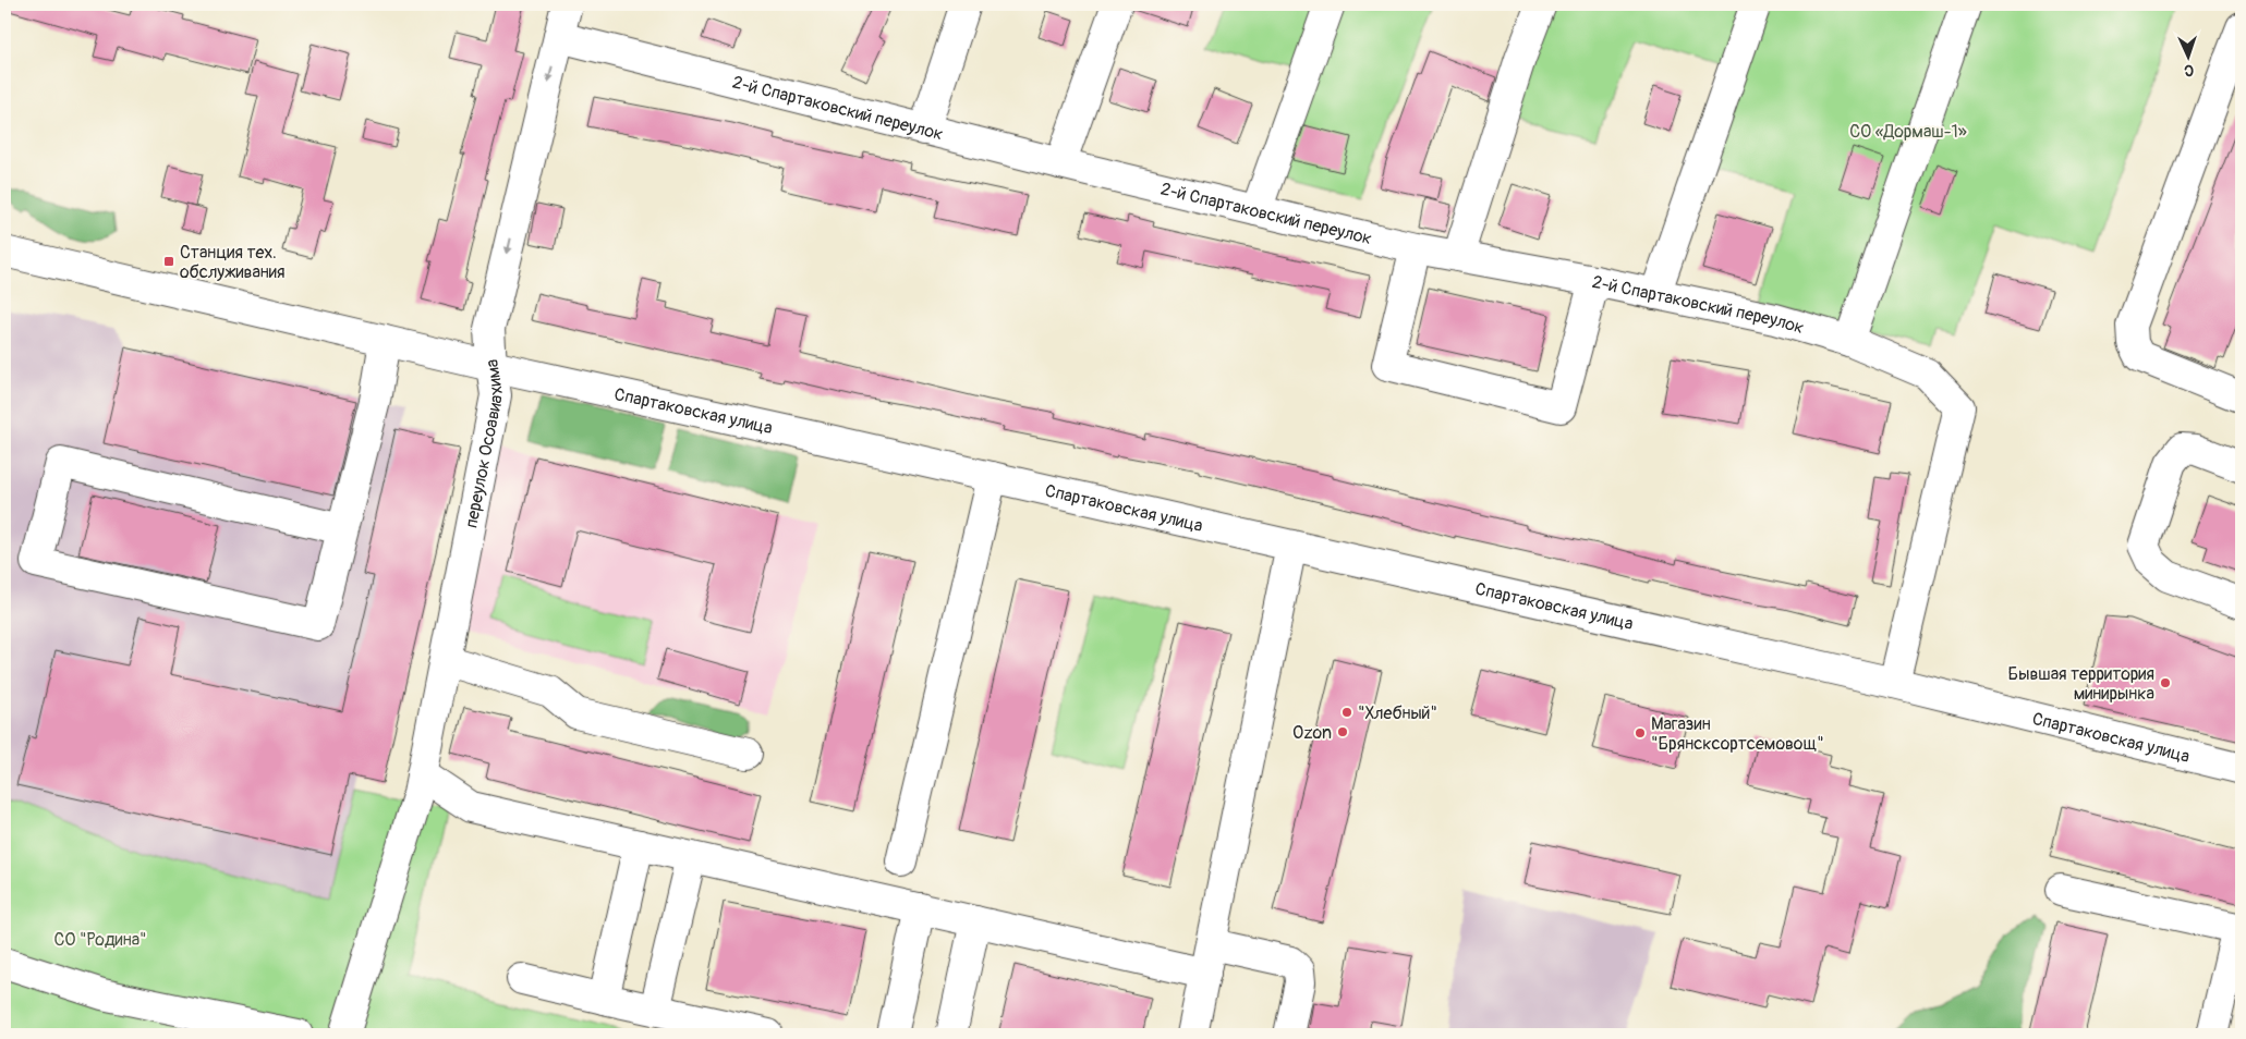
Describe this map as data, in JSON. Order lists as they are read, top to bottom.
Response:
{
  "streets": {
    "street": ["2-й Спартаковский переулок", "Спартаковская улица", "переулок Осоавиахима"]
  },
  "crossings": [
    ["2-й Спартаковский переулок", "Спартаковская улица"],
    ["2-й Спартаковский переулок", "переулок Осоавиахима"],
    ["Спартаковская улица", "переулок Осоавиахима"]
  ],
  "parks": ["СО «Дормаш-1»", "СО \"Родина\""],
  "places": {
    "transit": ["Станция тех. обслуживания"],
    "other": [
      "Бывшая территория минирынка",
      "\"Хлебный\"",
      "Ozon",
      "Магазин \"Брянсксортсемовощ\""
    ]
  },
  "north": "bottom"
}
